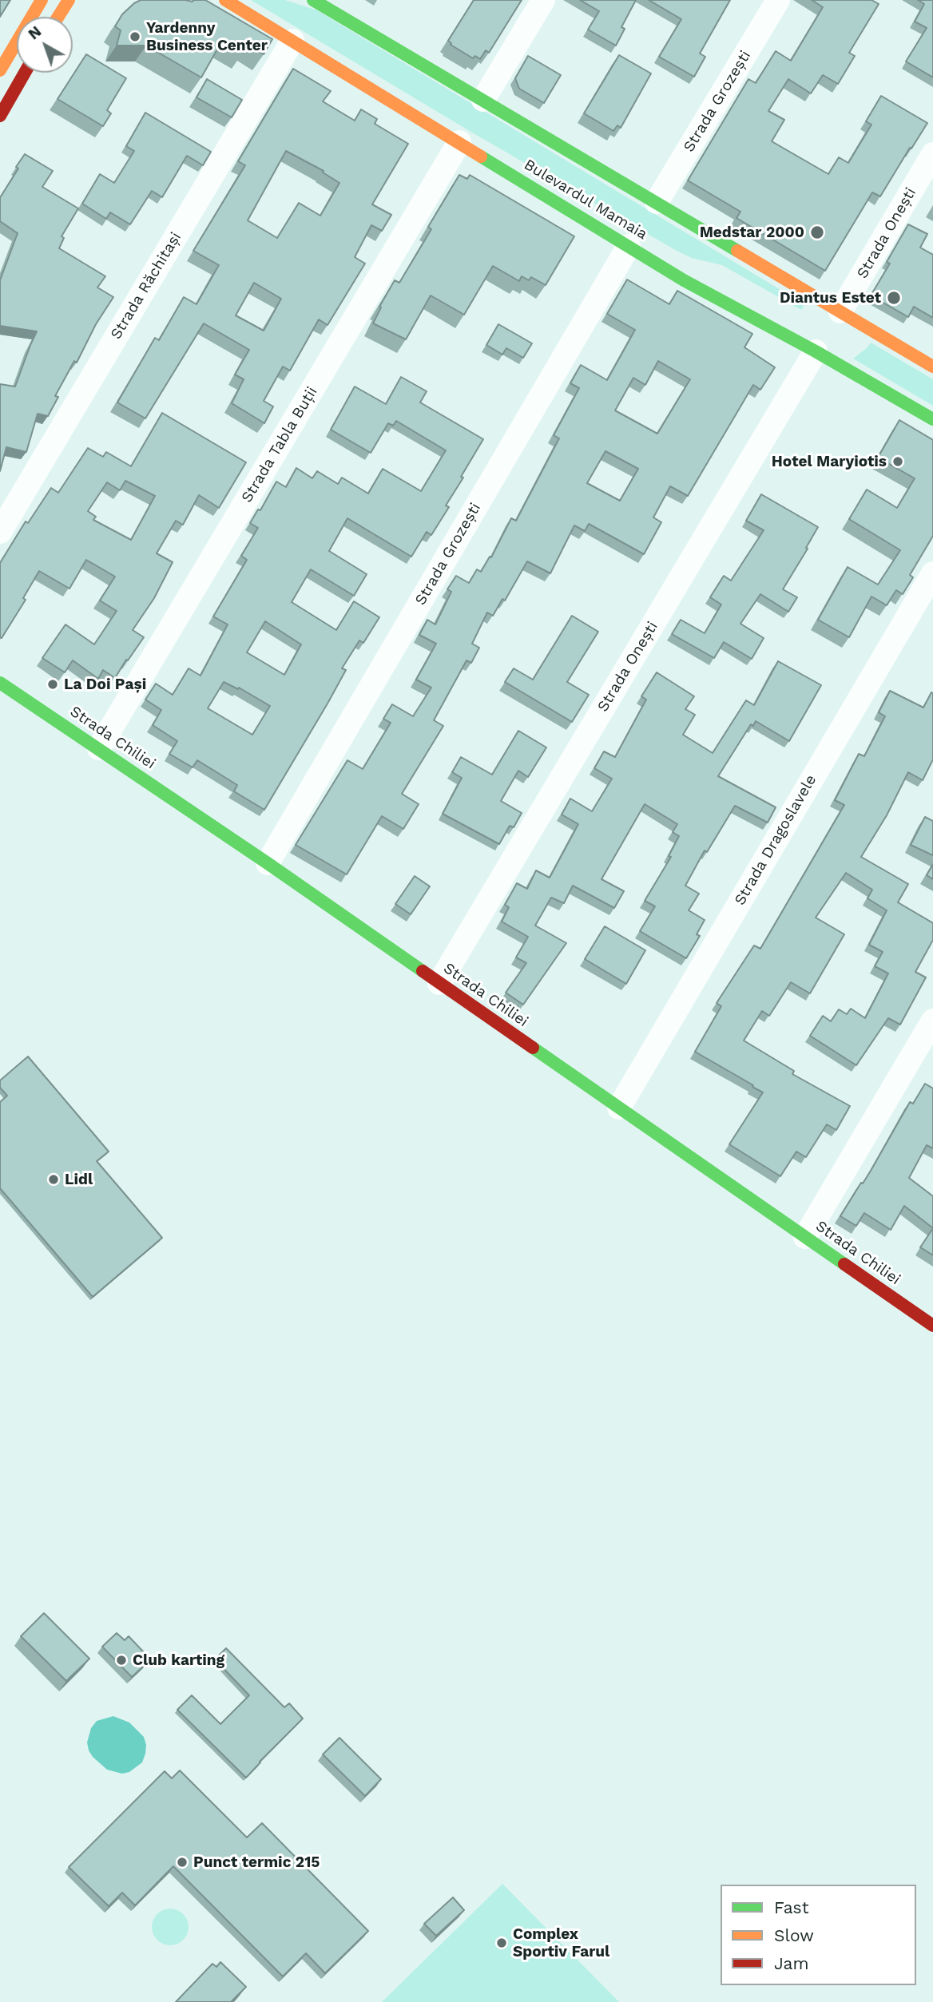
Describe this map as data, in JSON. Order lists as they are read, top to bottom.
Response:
{
  "streets": {
    "main road": ["Bulevardul Mamaia", "Strada Chiliei"],
    "street": [
      "Strada Grozești",
      "Strada Onești",
      "Strada Răchitași",
      "Strada Tabla Buții",
      "Strada Dragoslavele"
    ]
  },
  "crossings": [
    ["Strada Grozești", "Bulevardul Mamaia"],
    ["Strada Grozești", "Strada Chiliei"],
    ["Bulevardul Mamaia", "Strada Onești"],
    ["Bulevardul Mamaia", "Strada Răchitași"],
    ["Bulevardul Mamaia", "Strada Tabla Buții"],
    ["Strada Onești", "Strada Chiliei"],
    ["Strada Tabla Buții", "Strada Chiliei"],
    ["Strada Chiliei", "Strada Dragoslavele"]
  ],
  "places": [
    "Yardenny Business Center",
    "Medstar 2000",
    "Diantus Estet",
    "Hotel Maryiotis",
    "La Doi Pași",
    "Lidl",
    "Club karting",
    "Punct termic 215",
    "Complex Sportiv Farul"
  ],
  "legend": ["Fast", "Slow", "Jam"],
  "north": "top left"
}
